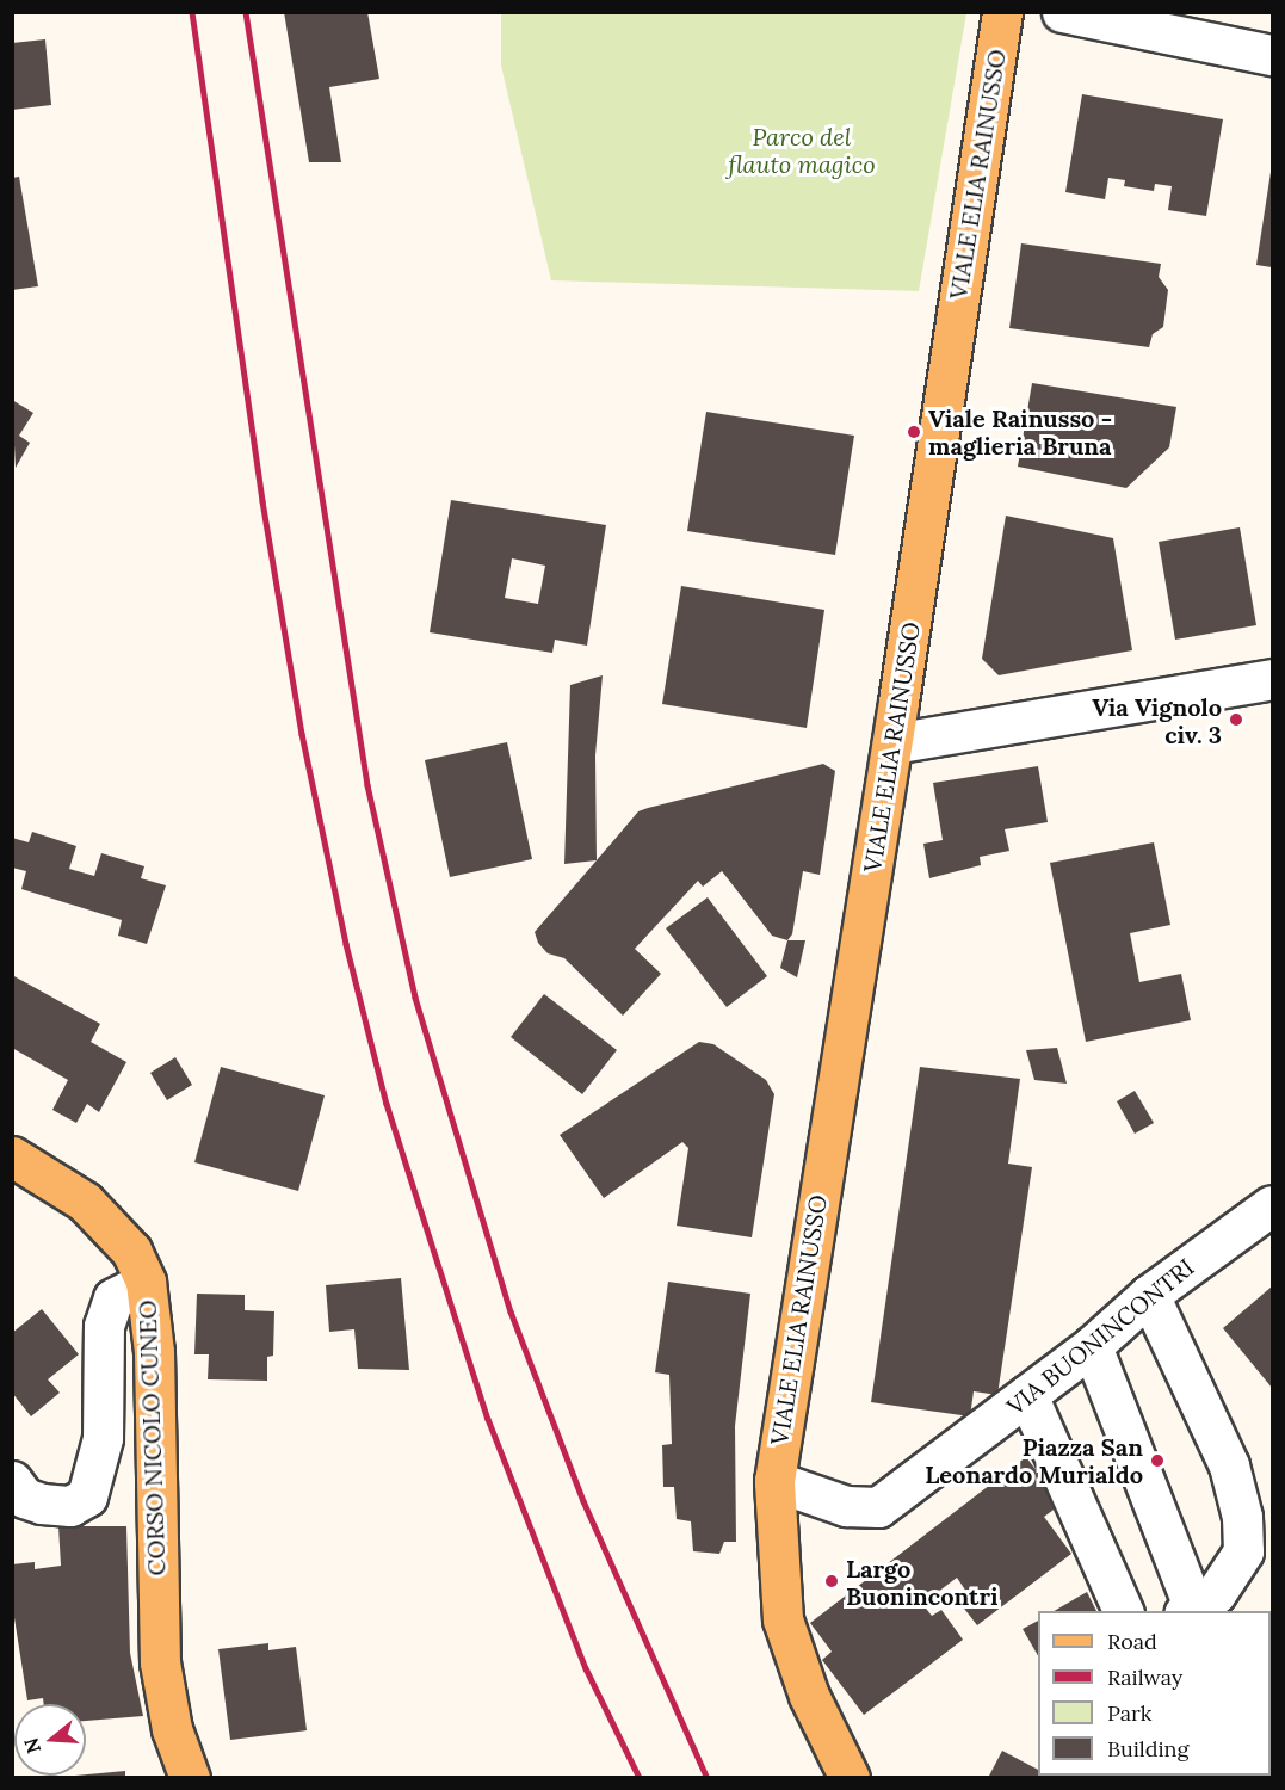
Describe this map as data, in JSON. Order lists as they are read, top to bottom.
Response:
{
  "streets": {
    "main road": ["VIALE ELIA RAINUSSO", "CORSO NICOLO CUNEO"],
    "street": ["VIA BUONINCONTRI"]
  },
  "crossings": [
    ["VIALE ELIA RAINUSSO", "VIA BUONINCONTRI"]
  ],
  "parks": ["Parco del flauto magico"],
  "places": [
    "Viale Rainusso - maglieria Bruna",
    "Via Vignolo civ. 3",
    "Piazza San Leonardo Murialdo",
    "Largo Buonincontri"
  ],
  "legend": [
    "Road",
    "Railway",
    "Park",
    "Building"
  ],
  "north": "left"
}
